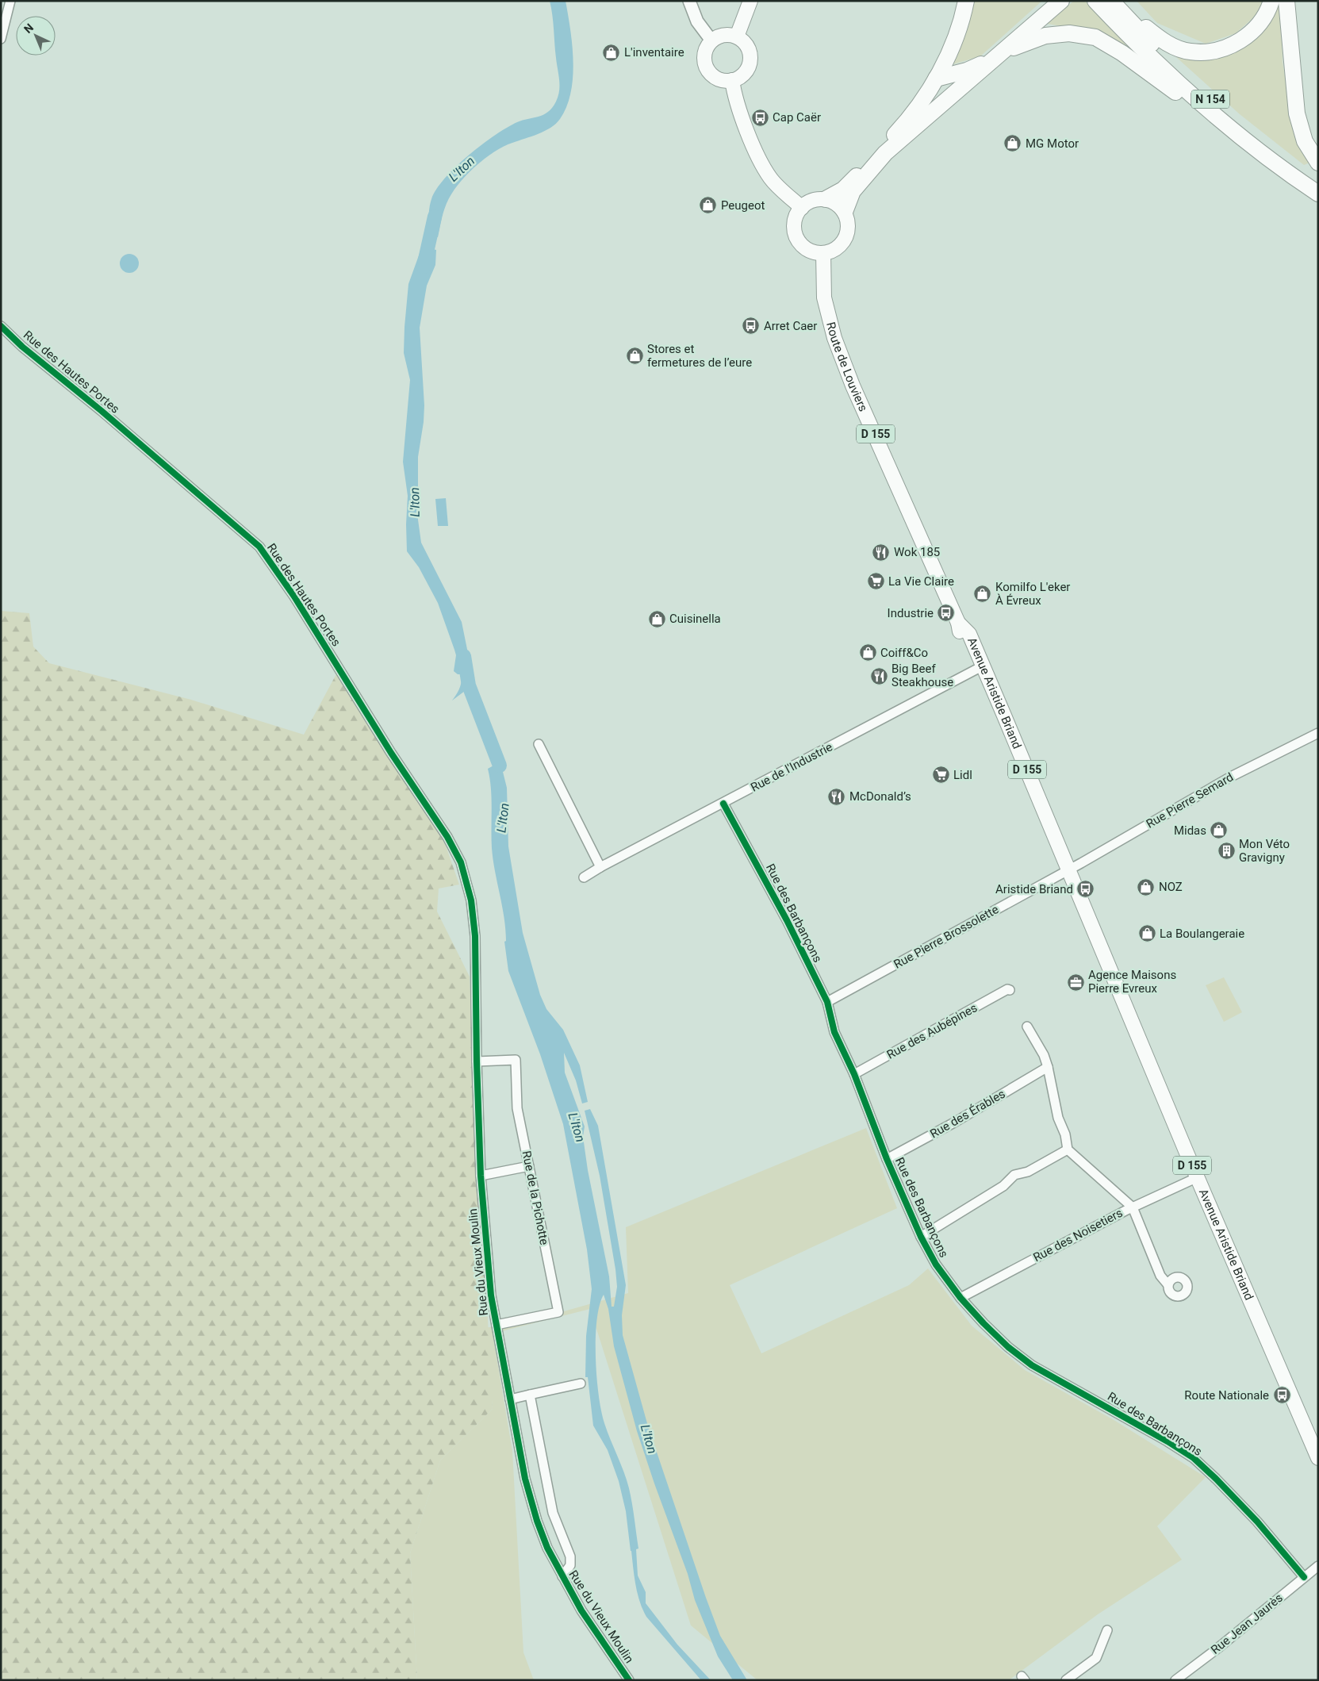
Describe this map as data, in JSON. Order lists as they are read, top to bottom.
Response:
{
  "streets": {
    "highway": ["N 154"],
    "main road": ["Route de Louviers", "D 155", "Avenue Aristide Briand"],
    "street": [
      "Rue des Hautes Portes",
      "Rue de l'Industrie",
      "Rue Pierre Semard",
      "Rue des Barbançons",
      "Rue Pierre Brossolette",
      "Rue des Aubépines",
      "Rue des Érables",
      "Rue de la Pichotte",
      "Rue des Noisetiers",
      "Rue du Vieux Moulin",
      "Rue Jean Jaurès"
    ]
  },
  "crossings": [
    ["Route de Louviers", "Avenue Aristide Briand"],
    ["Rue des Hautes Portes", "Rue du Vieux Moulin"],
    ["Avenue Aristide Briand", "Rue de l'Industrie"],
    ["Avenue Aristide Briand", "Rue Pierre Semard"],
    ["Avenue Aristide Briand", "Rue Pierre Brossolette"],
    ["Avenue Aristide Briand", "Rue des Noisetiers"],
    ["Rue de l'Industrie", "Rue des Barbançons"],
    ["Rue Pierre Semard", "Rue Pierre Brossolette"],
    ["Rue des Barbançons", "Rue Pierre Brossolette"],
    ["Rue des Barbançons", "Rue des Aubépines"],
    ["Rue des Barbançons", "Rue des Érables"],
    ["Rue des Barbançons", "Rue des Noisetiers"],
    ["Rue des Barbançons", "Rue Jean Jaurès"],
    ["Rue de la Pichotte", "Rue du Vieux Moulin"]
  ],
  "water": ["L'Iton"],
  "places": {
    "shop": [
      "L'inventaire",
      "MG Motor",
      "Peugeot",
      "Stores et fermetures de l’eure",
      "Komilfo L'eker À Évreux",
      "Cuisinella",
      "Coiff&Co",
      "Midas",
      "NOZ",
      "La Boulangeraie"
    ],
    "bus stop": [
      "Cap Caër",
      "Arret Caer",
      "Industrie",
      "Aristide Briand",
      "Route Nationale"
    ],
    "restaurant": ["Wok 185", "Big Beef Steakhouse", "McDonald’s"],
    "supermarket": ["La Vie Claire", "Lidl"],
    "building": ["Mon Véto Gravigny"],
    "office": ["Agence Maisons Pierre Evreux"]
  },
  "north": "top left"
}
